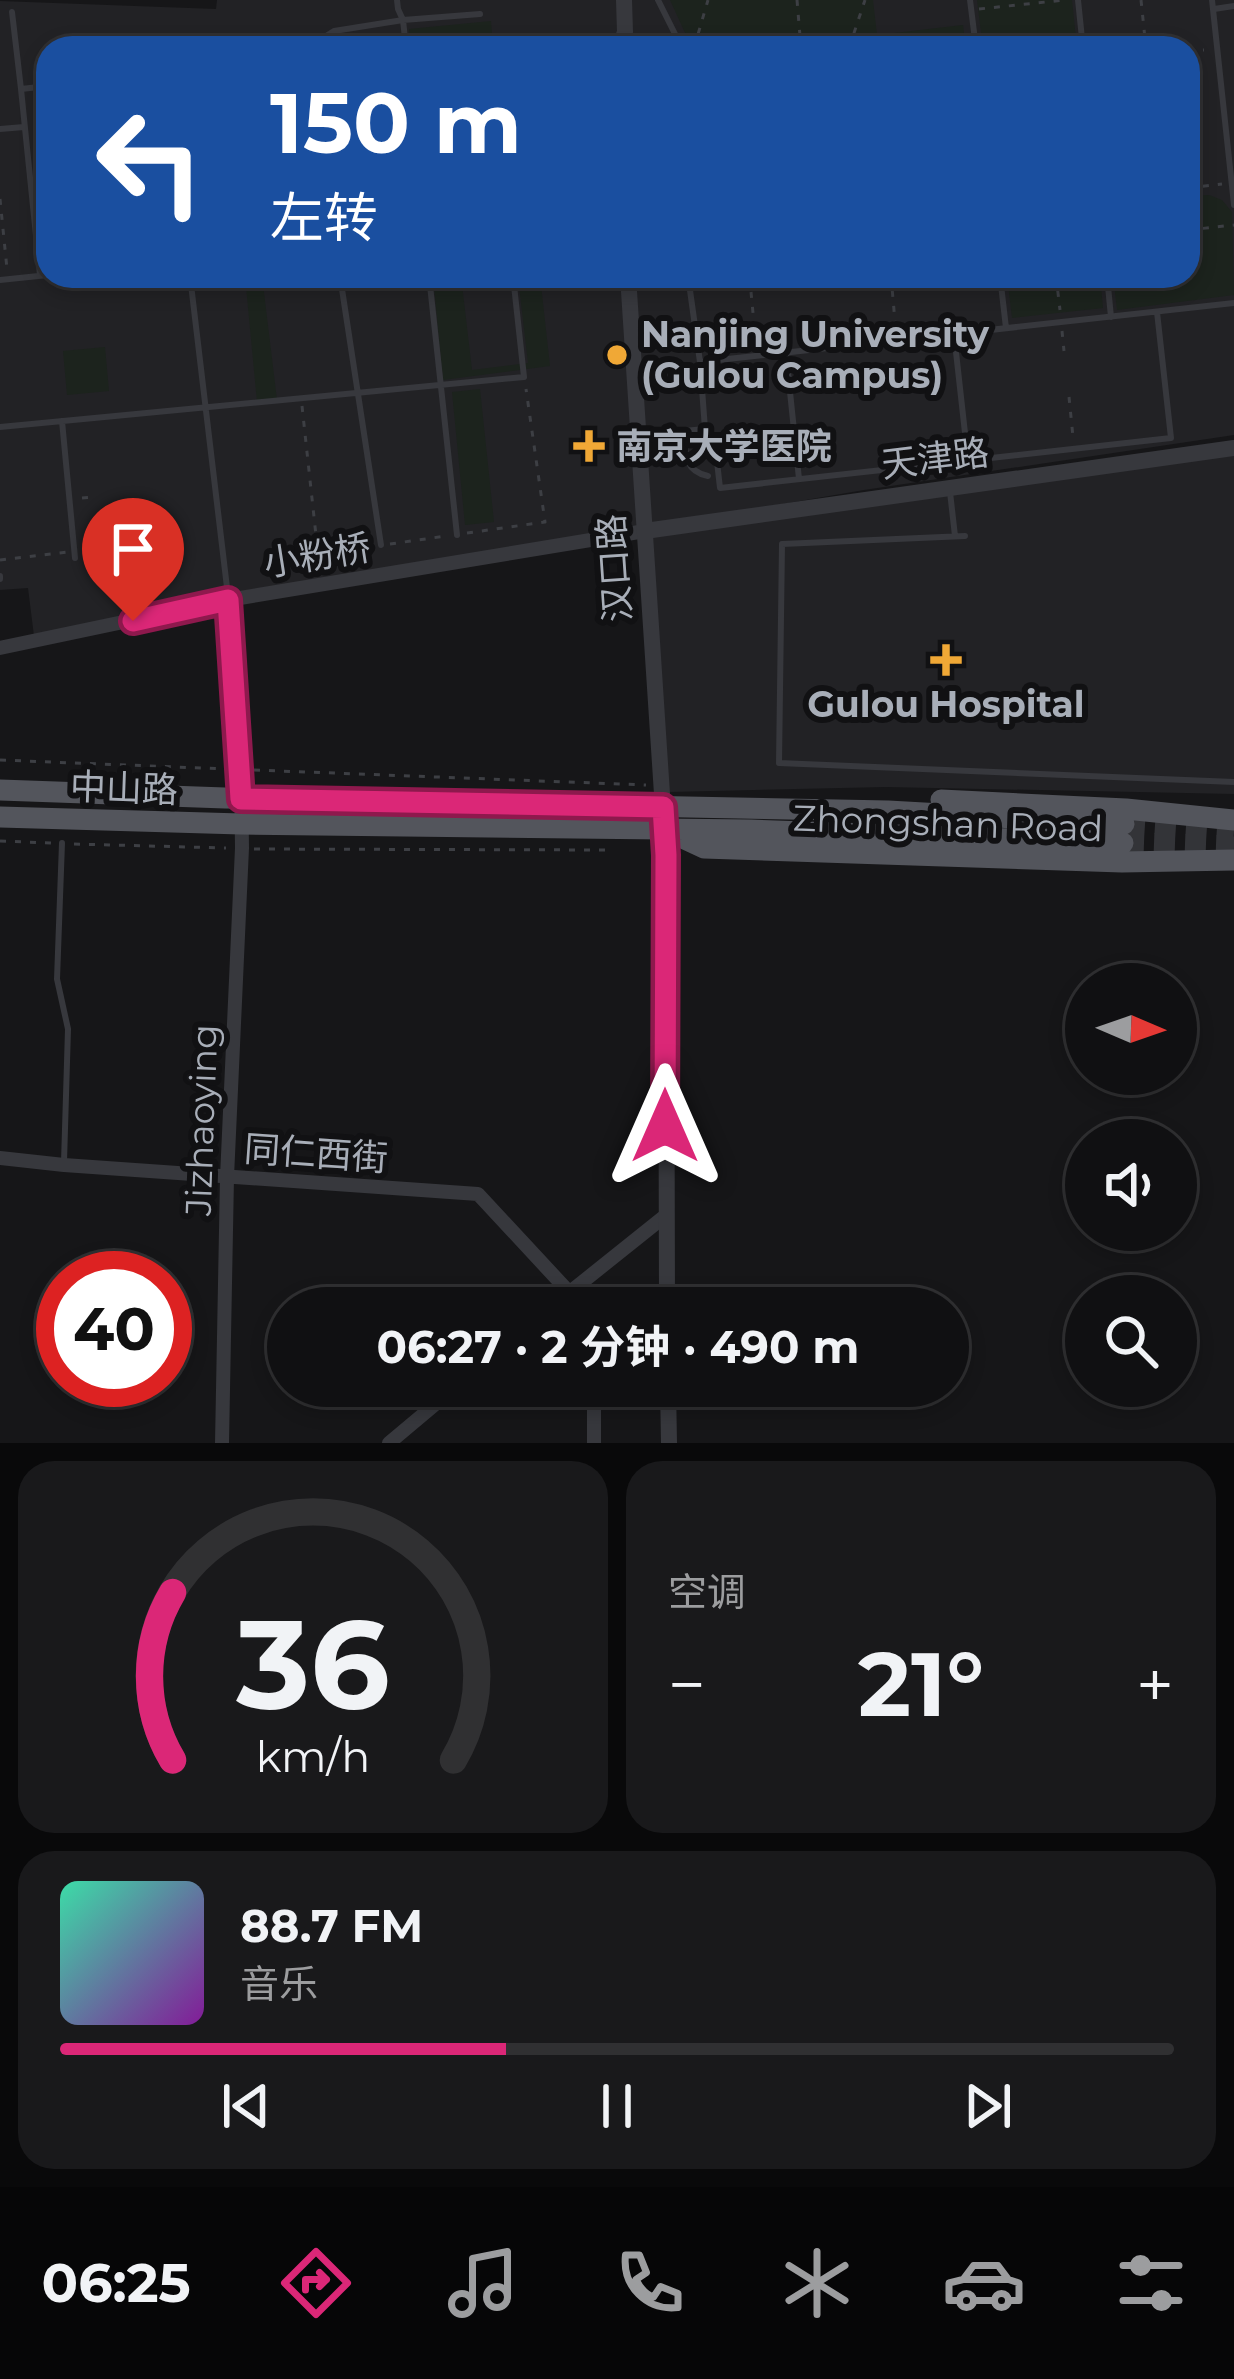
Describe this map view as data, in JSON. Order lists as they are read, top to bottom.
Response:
{
  "streets": {
    "main road": ["中山路"],
    "street": [
      "天津路",
      "小粉桥",
      "汉口路",
      "Jizhaoying",
      "同仁西街"
    ]
  },
  "crossings": [
    ["天津路", "小粉桥"],
    ["天津路", "汉口路"],
    ["小粉桥", "汉口路"],
    ["小粉桥", "Jizhaoying"],
    ["中山路", "Jizhaoying"],
    ["Jizhaoying", "同仁西街"]
  ],
  "places": {
    "other": ["Nanjing University (Gulou Campus)"],
    "health": ["南京大学医院", "Gulou Hospital"]
  },
  "north": "right",
  "page": {
    "turn": ["150 m", "左转"],
    "limit": "40",
    "trip": "06:27 · 2 分钟 · 490 m",
    "tile": "空调",
    "heat": ["−", "21°", "+"],
    "song": ["88.7 FM", "音乐"],
    "tabs": "06:25",
    "gauge": ["36", "km/h"]
  }
}
